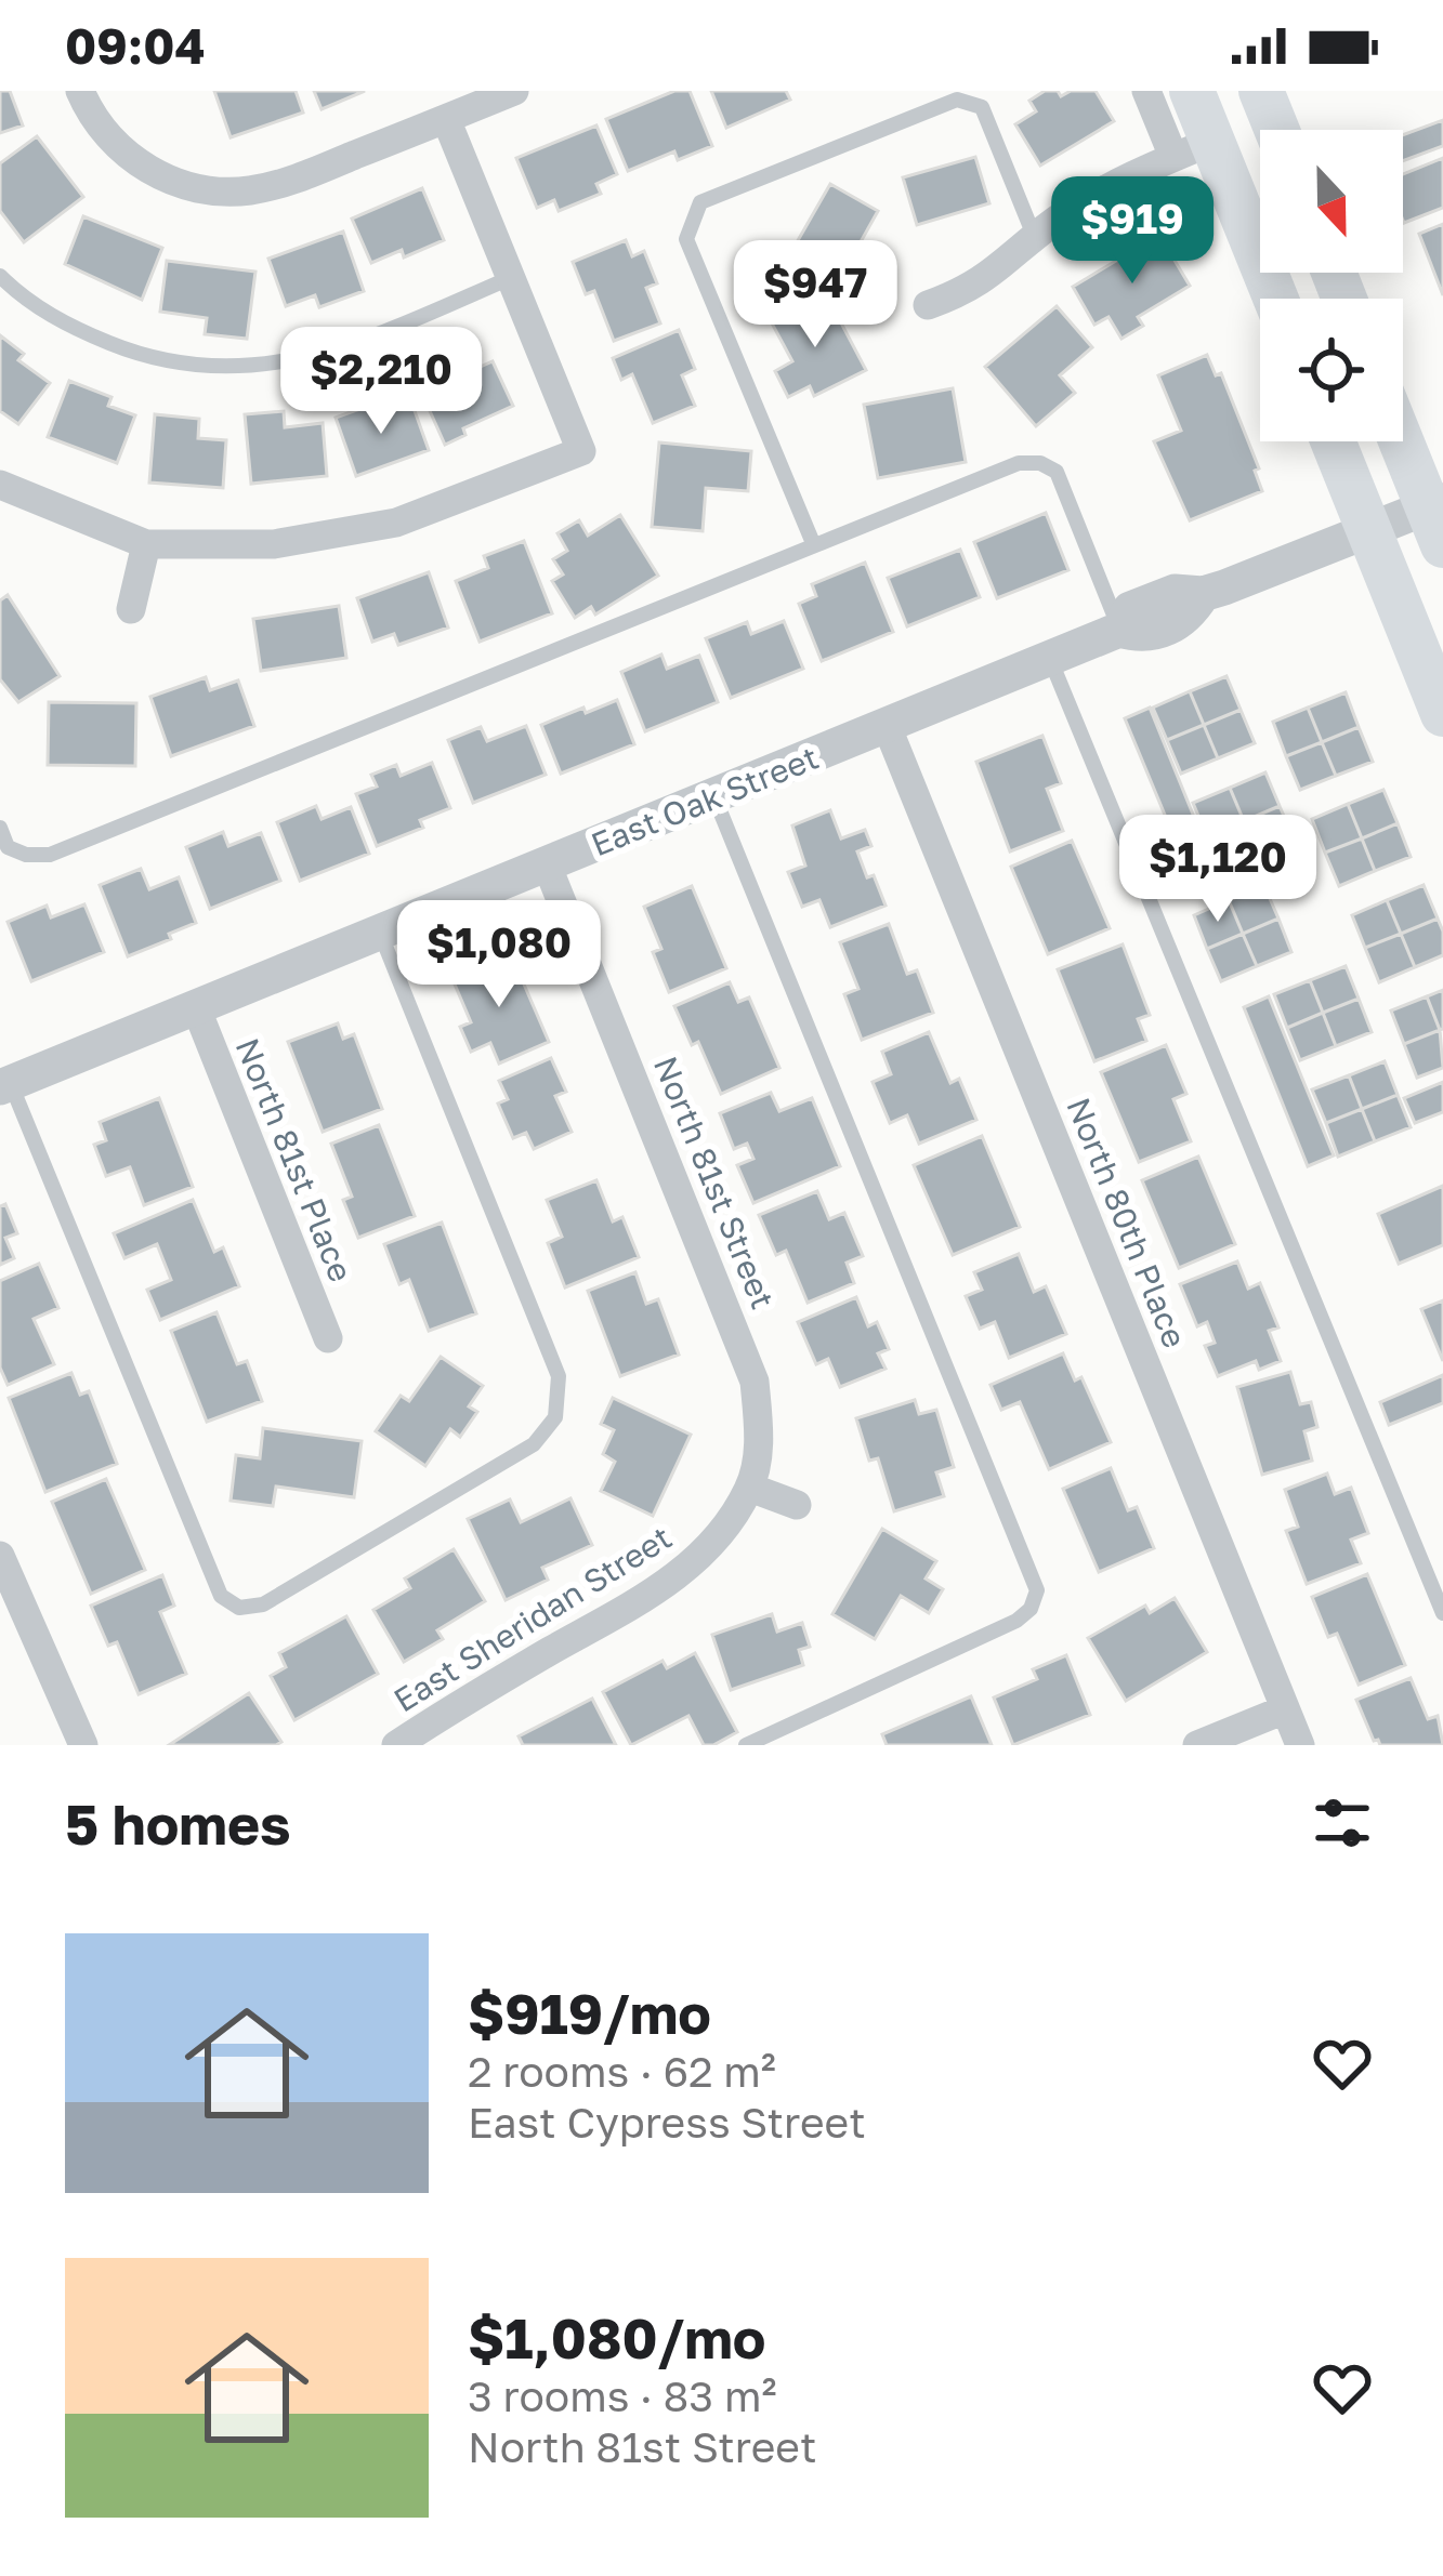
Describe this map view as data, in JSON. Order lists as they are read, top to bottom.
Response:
{
  "streets": {
    "street": [
      "East Oak Street",
      "North 81st Place",
      "North 81st Street",
      "North 80th Place",
      "East Sheridan Street"
    ]
  },
  "crossings": [
    ["East Oak Street", "North 81st Place"],
    ["East Oak Street", "North 81st Street"],
    ["East Oak Street", "North 80th Place"],
    ["North 81st Street", "East Sheridan Street"]
  ],
  "north": "bottom",
  "page": {
    "status": "09:04",
    "price": [
      "$919",
      "$947",
      "$2,210",
      "$1,120",
      "$1,080"
    ],
    "heading": "5 homes",
    "list": [
      {
        "name": "$919/mo",
        "note": "2 rooms · 62 m² · East Cypress Street"
      },
      {
        "name": "$1,080/mo",
        "note": "3 rooms · 83 m² · North 81st Street"
      }
    ]
  }
}
